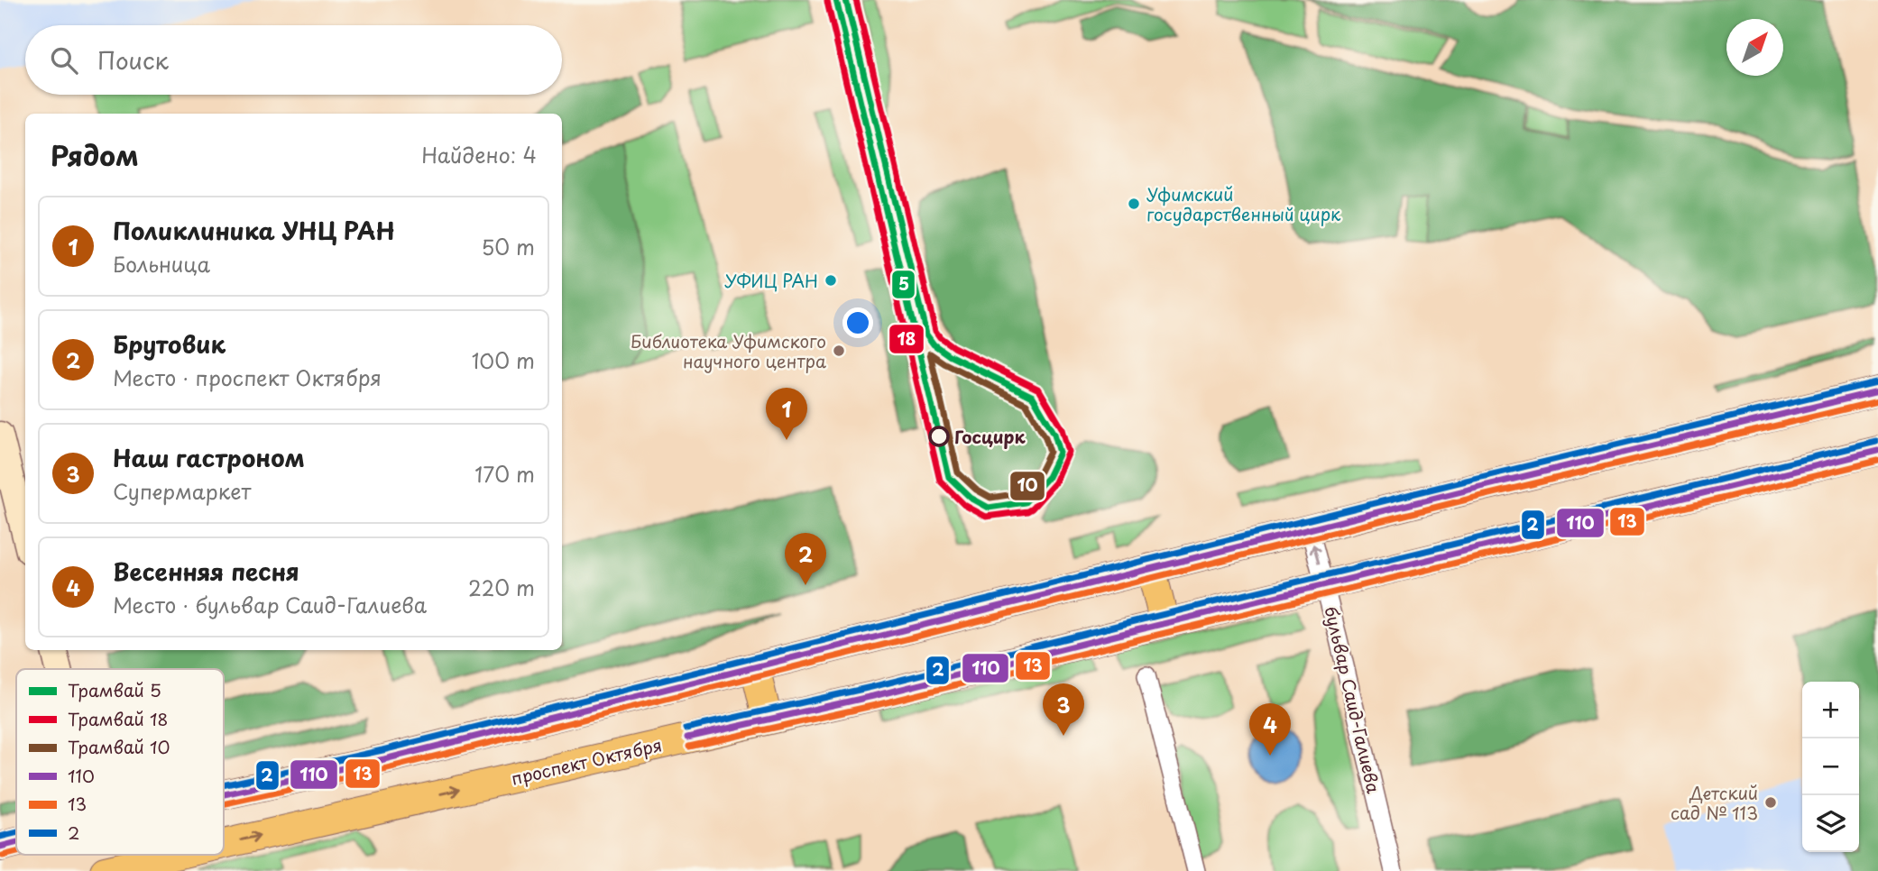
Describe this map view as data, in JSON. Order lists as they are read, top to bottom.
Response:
{
  "streets": {
    "main road": ["проспект Октября"],
    "street": ["бульвар Саид-Галиева"]
  },
  "crossings": [
    ["бульвар Саид-Галиева", "проспект Октября"]
  ],
  "places": [
    "Уфимский государственный цирк",
    "УФИЦ РАН",
    "Библиотека Уфимского научного центра",
    "Госцирк",
    "Детский сад № 113"
  ],
  "lines": [
    "tram line 5",
    "tram line 18",
    "tram line 10",
    "transit line 2",
    "transit line 110",
    "transit line 13"
  ],
  "legend": [
    "Трамвай 5",
    "Трамвай 18",
    "Трамвай 10",
    "110",
    "13",
    "2"
  ],
  "north": "top right",
  "page": {
    "search": "Поиск",
    "heading": ["Рядом", "Найдено: 4"],
    "list": [
      {
        "mark": "1",
        "name": "Поликлиника УНЦ РАН",
        "note": "Больница",
        "value": "50 m"
      },
      {
        "mark": "2",
        "name": "Брутовик",
        "note": "Место · проспект Октября",
        "value": "100 m"
      },
      {
        "mark": "3",
        "name": "Наш гастроном",
        "note": "Супермаркет",
        "value": "170 m"
      },
      {
        "mark": "4",
        "name": "Весенняя песня",
        "note": "Место · бульвар Саид-Галиева",
        "value": "220 m"
      }
    ],
    "pins": [
      "1",
      "2",
      "3",
      "4"
    ],
    "map_buttons": ["+", "−"]
  }
}
